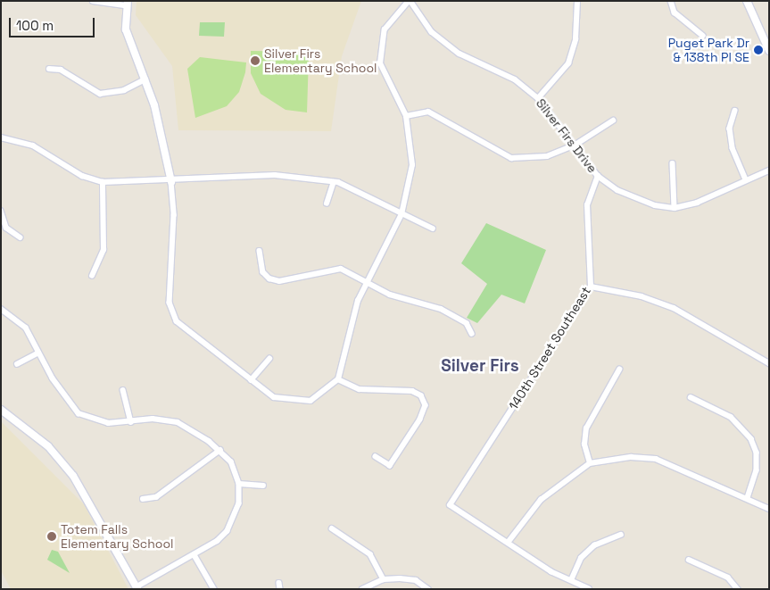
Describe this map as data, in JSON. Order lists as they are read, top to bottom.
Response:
{
  "streets": {
    "street": ["Silver Firs Drive", "140th Street Southeast"]
  },
  "crossings": [
    ["Silver Firs Drive", "140th Street Southeast"]
  ],
  "districts": ["Silver Firs"],
  "places": ["Puget Park Dr & 138th Pl SE", "Silver Firs Elementary School", "Totem Falls Elementary School"],
  "scale_bar": "100 m"
}
